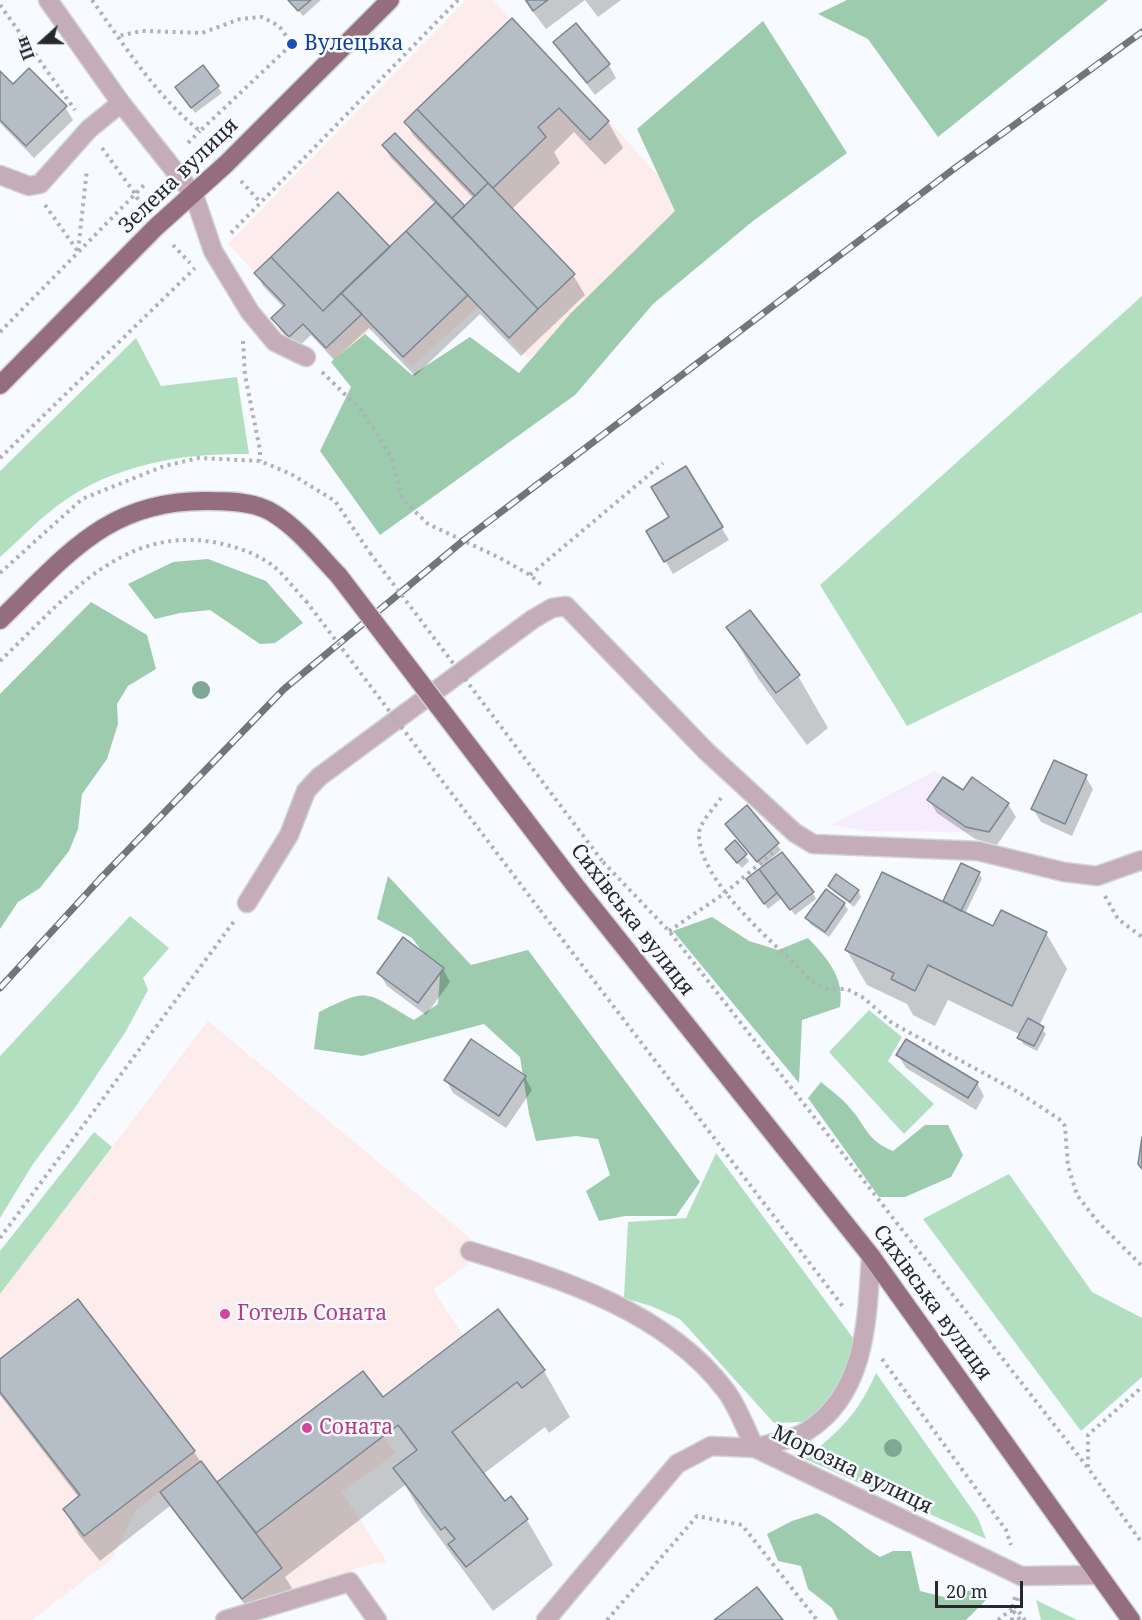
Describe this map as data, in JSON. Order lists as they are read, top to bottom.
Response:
{
  "streets": {
    "main road": ["Зелена вулиця", "Сихівська вулиця"],
    "street": ["Морозна вулиця"]
  },
  "crossings": [
    ["Сихівська вулиця", "Морозна вулиця"]
  ],
  "places": ["Вулецька", "Готель Соната", "Соната"],
  "scale_bar": "20 m",
  "north": "left"
}
